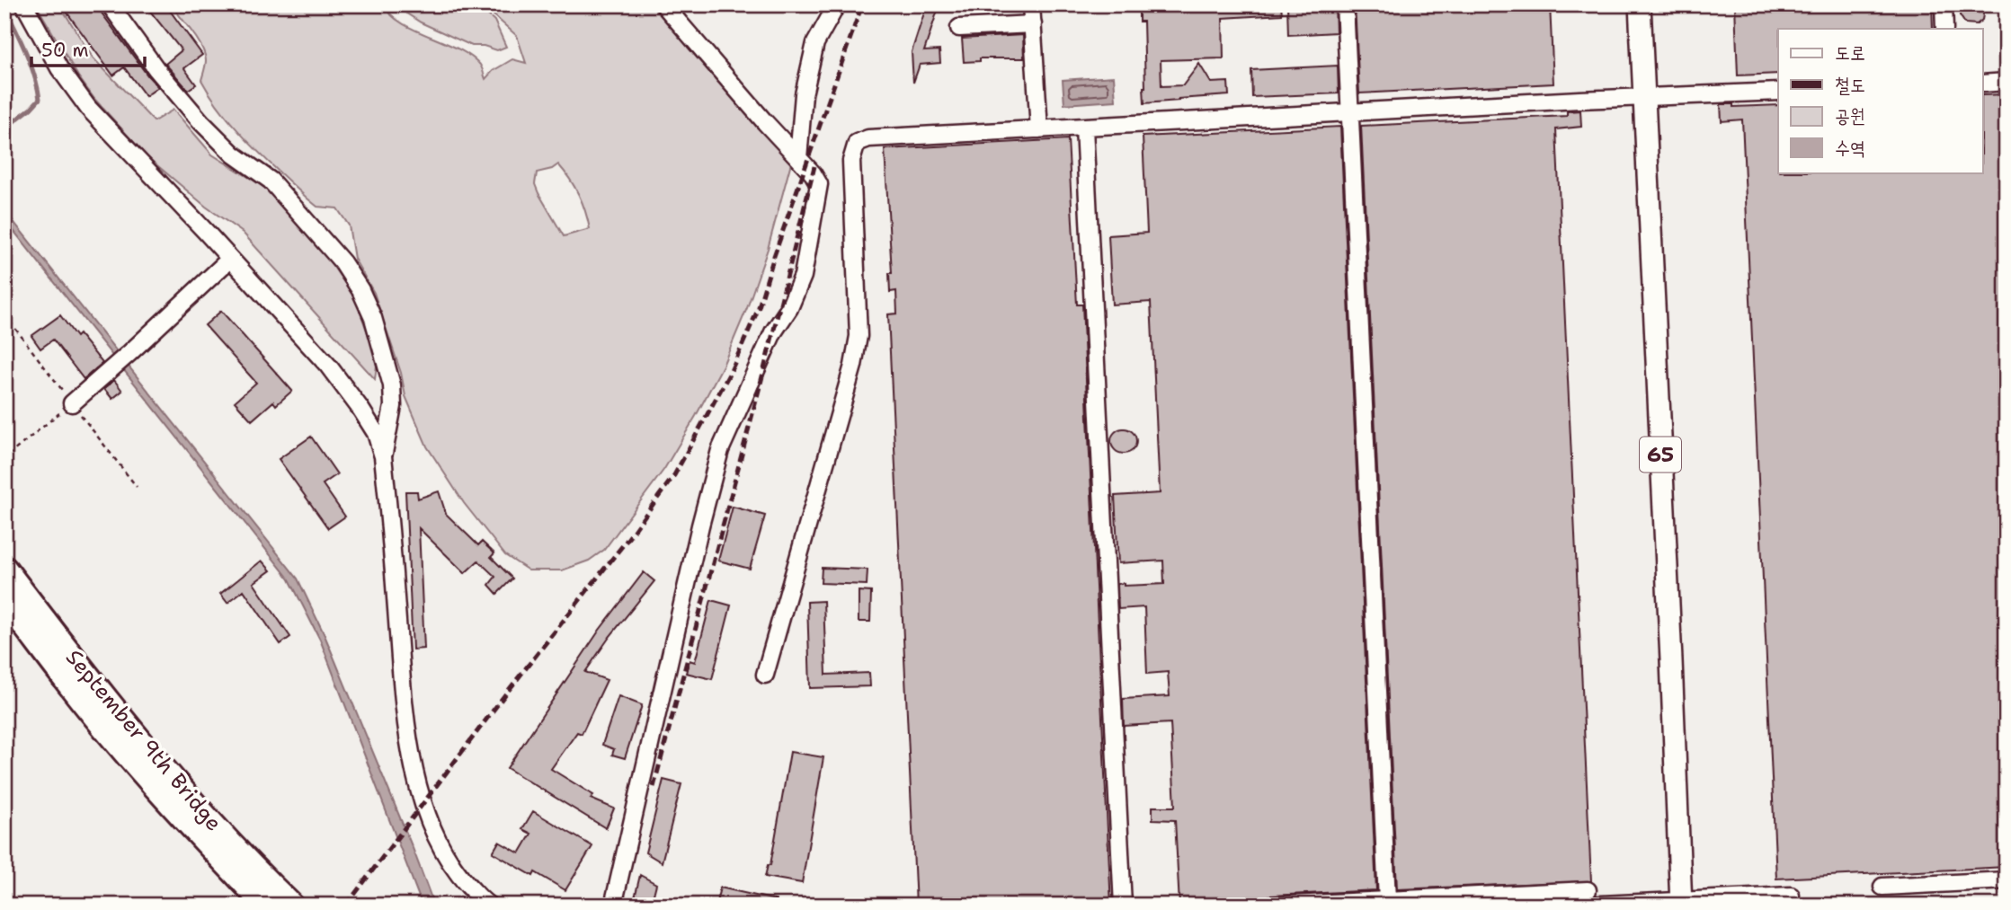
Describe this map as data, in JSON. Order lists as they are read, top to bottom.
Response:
{
  "streets": {
    "highway": ["September 9th Bridge"],
    "main road": ["65"]
  },
  "legend": [
    "도로",
    "철도",
    "공원",
    "수역"
  ],
  "scale_bar": "50 m"
}
